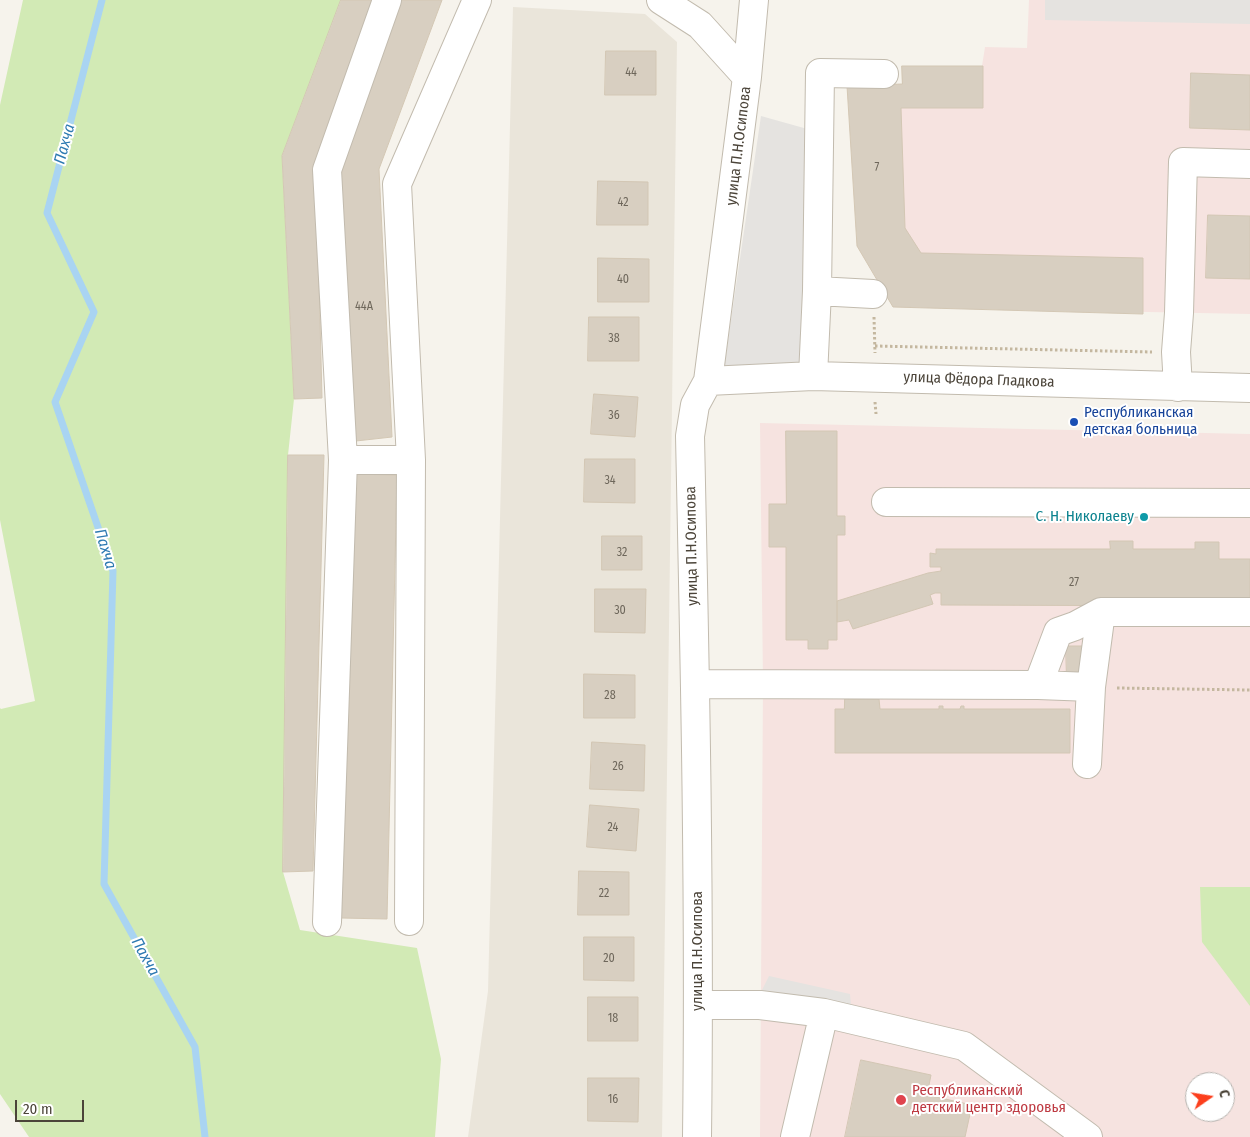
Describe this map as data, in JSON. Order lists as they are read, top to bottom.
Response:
{
  "streets": {
    "street": ["улица П.Н.Осипова", "улица Фёдора Гладкова"]
  },
  "crossings": [
    ["улица П.Н.Осипова", "улица Фёдора Гладкова"]
  ],
  "water": ["Пахча"],
  "places": ["Республиканская детская больница", "С. Н. Николаеву", "Республиканский детский центр здоровья"],
  "house_numbers": [
    "44",
    "7",
    "42",
    "40",
    "44А",
    "38",
    "36",
    "34",
    "32",
    "27",
    "30",
    "28",
    "26",
    "24",
    "22",
    "20",
    "18",
    "16"
  ],
  "scale_bar": "20 m",
  "north": "right"
}
